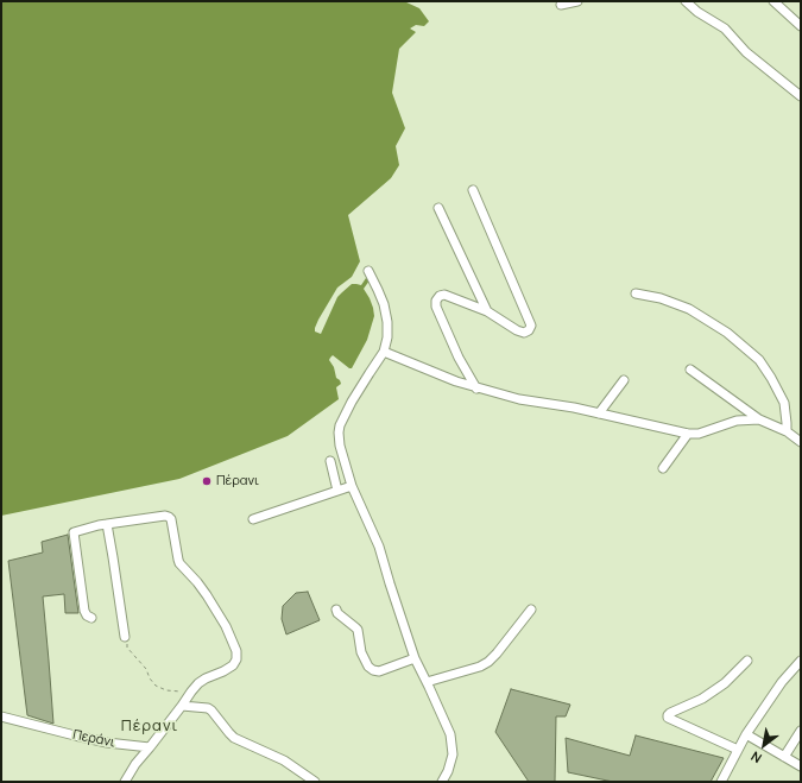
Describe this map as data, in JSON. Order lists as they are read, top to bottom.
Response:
{
  "streets": {
    "street": ["Περάνι"]
  },
  "districts": ["Πέρανι"],
  "places": ["Πέρανι"],
  "north": "bottom left"
}
